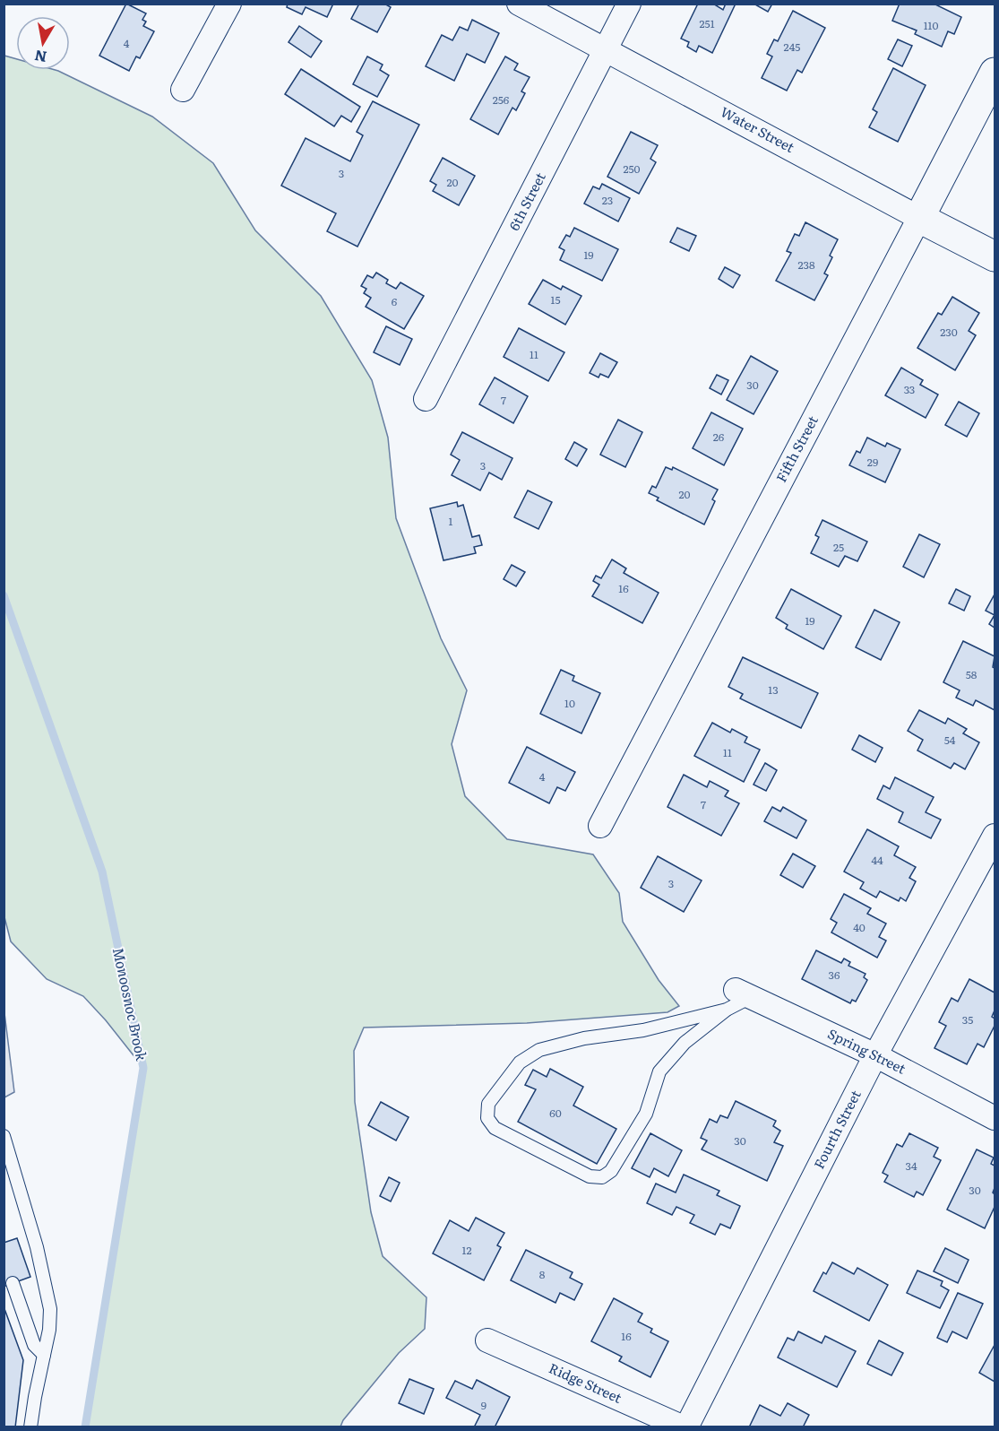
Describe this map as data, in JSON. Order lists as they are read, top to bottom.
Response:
{
  "streets": {
    "street": [
      "Water Street",
      "6th Street",
      "Fifth Street",
      "Spring Street",
      "Fourth Street",
      "Ridge Street"
    ]
  },
  "crossings": [
    ["Water Street", "6th Street"],
    ["Water Street", "Fifth Street"],
    ["Spring Street", "Fourth Street"],
    ["Fourth Street", "Ridge Street"]
  ],
  "water": ["Monoosnoc Brook"],
  "house_numbers": [
    "251",
    "110",
    "4",
    "245",
    "256",
    "250",
    "3",
    "20",
    "23",
    "19",
    "238",
    "15",
    "6",
    "230",
    "11",
    "30",
    "33",
    "7",
    "26",
    "29",
    "3",
    "20",
    "1",
    "25",
    "16",
    "19",
    "58",
    "13",
    "10",
    "54",
    "11",
    "4",
    "7",
    "44",
    "3",
    "40",
    "36",
    "35",
    "60",
    "30",
    "34",
    "30",
    "12",
    "8",
    "16",
    "9"
  ],
  "north": "bottom"
}
